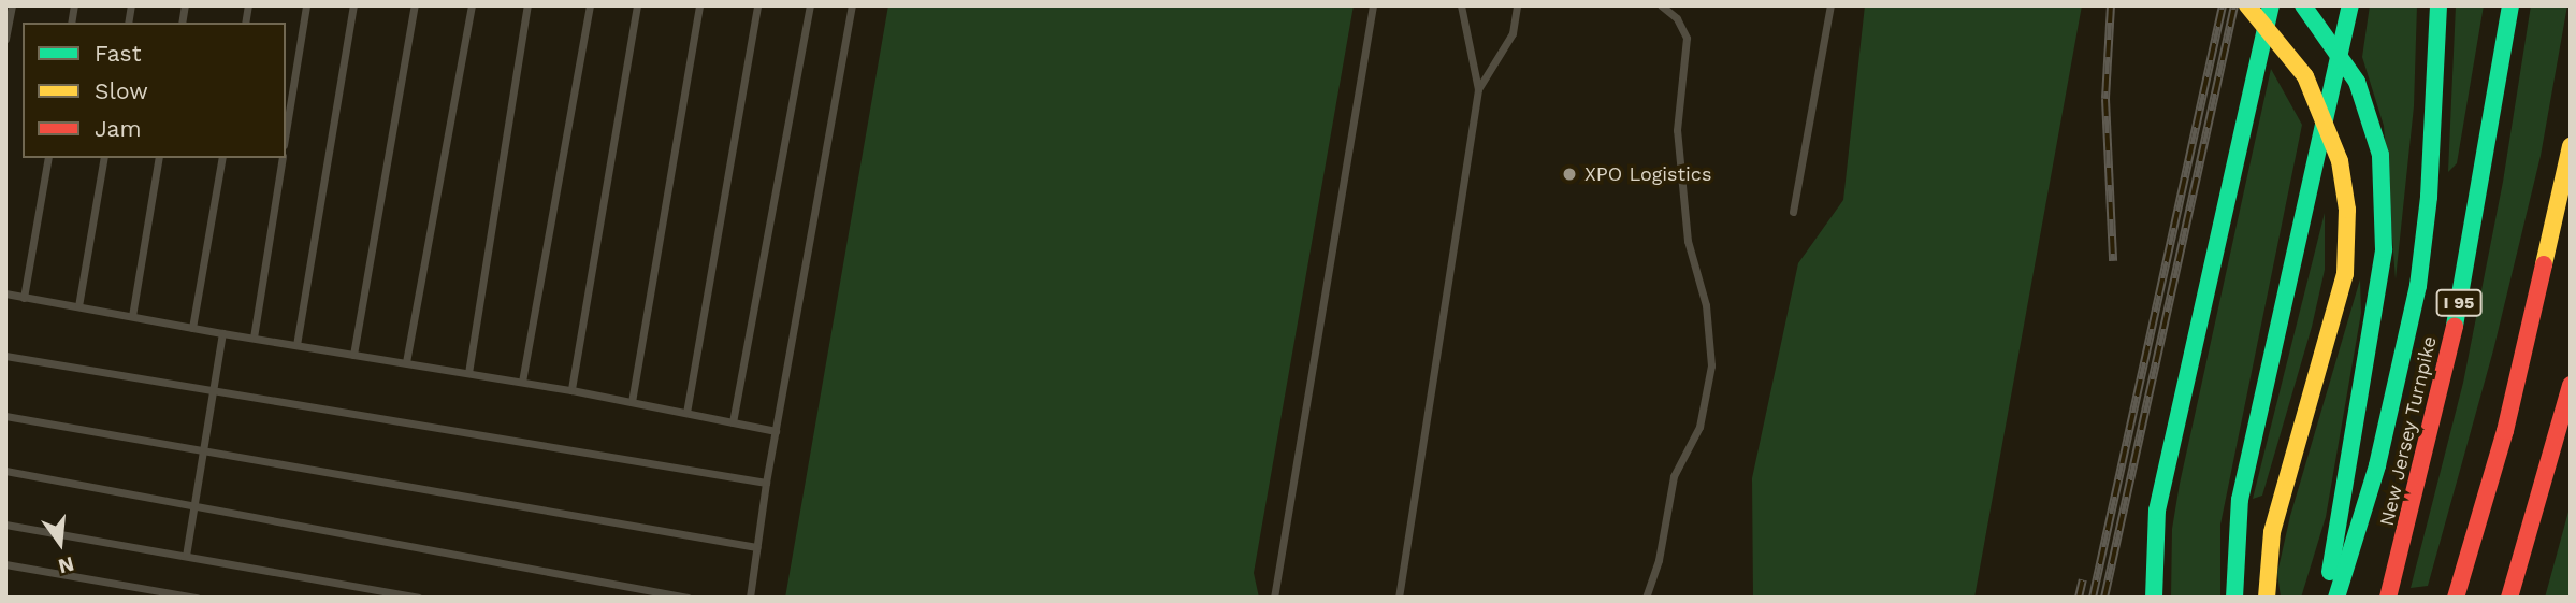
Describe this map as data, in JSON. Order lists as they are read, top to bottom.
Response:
{
  "streets": {
    "highway": ["I 95", "New Jersey Turnpike"]
  },
  "places": ["XPO Logistics"],
  "legend": ["Fast", "Slow", "Jam"],
  "north": "bottom"
}
